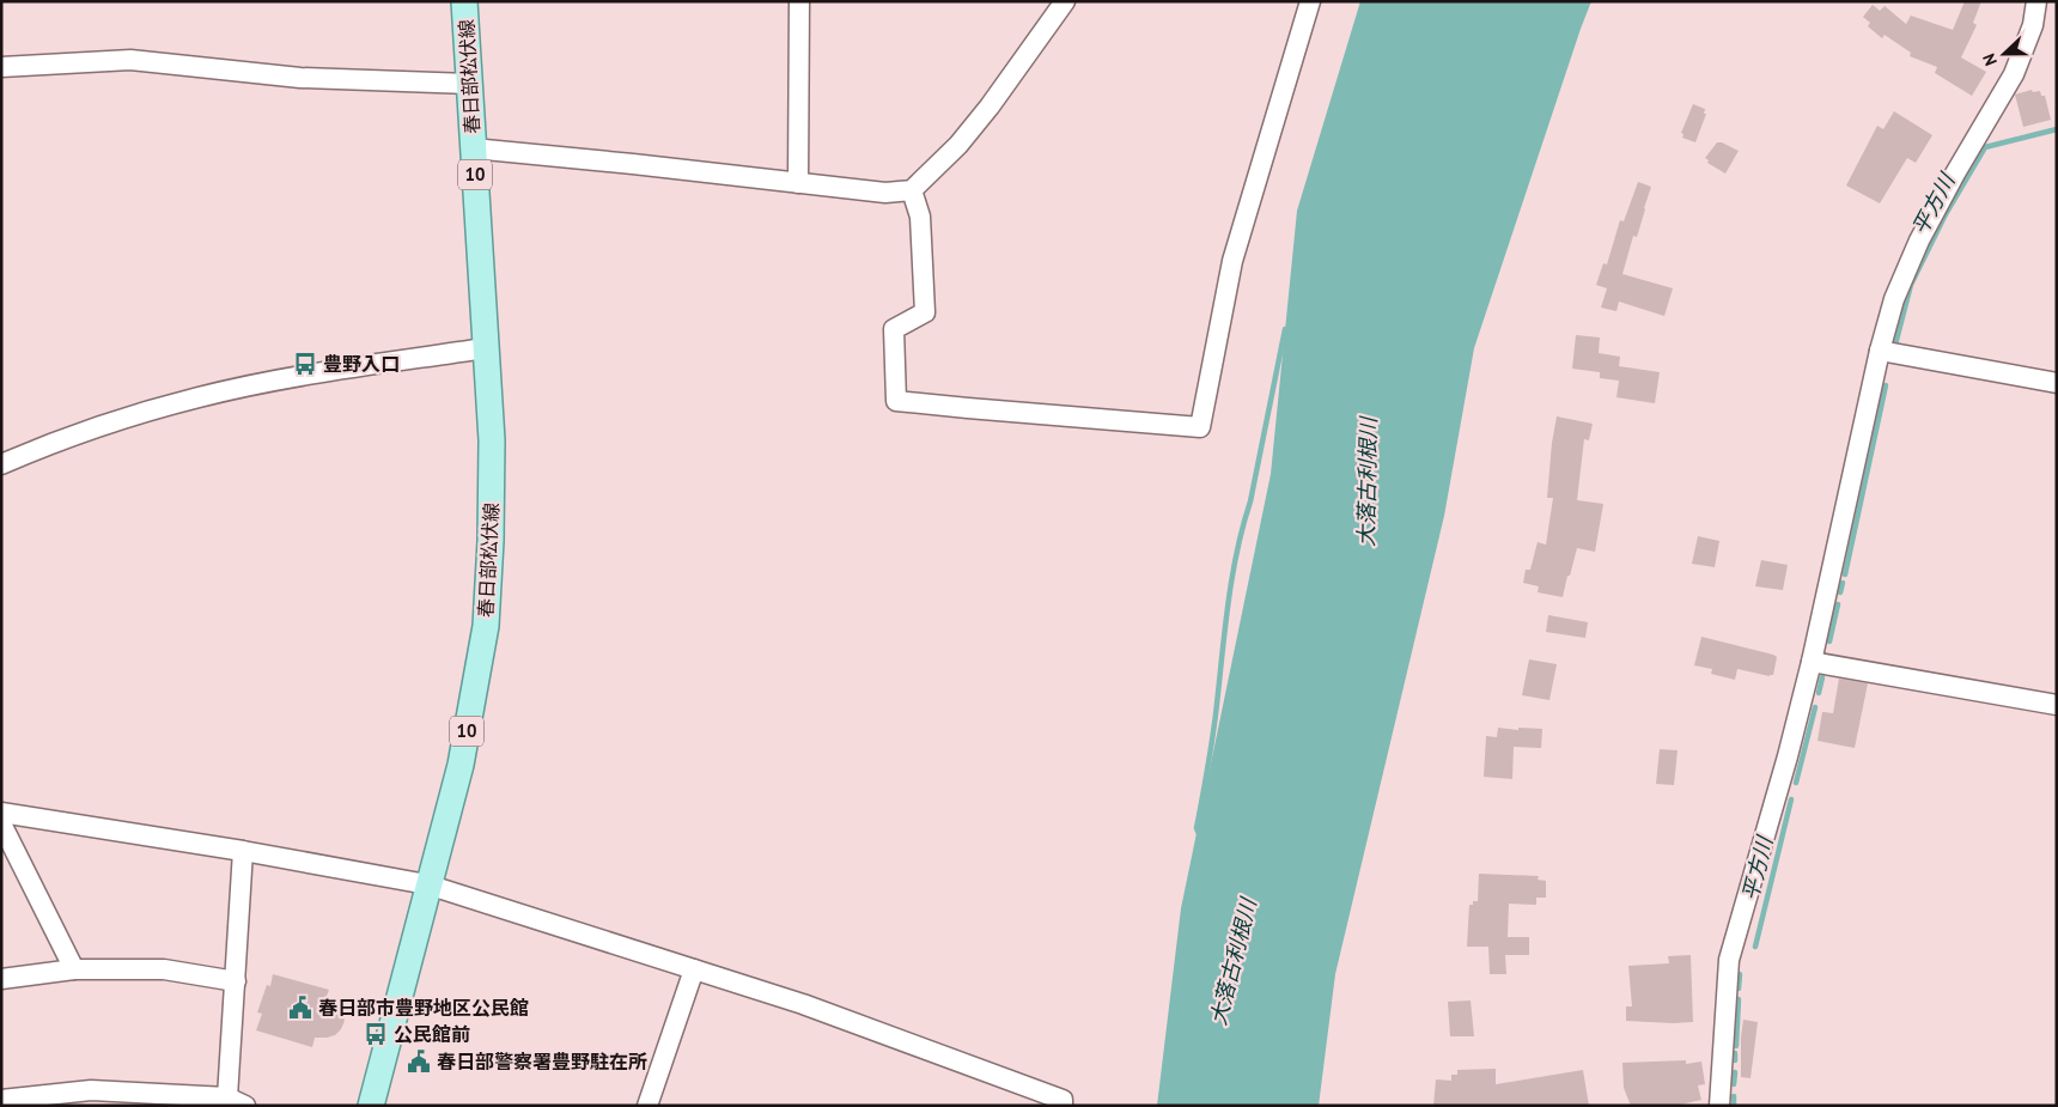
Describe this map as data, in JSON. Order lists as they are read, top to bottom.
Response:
{
  "streets": {
    "main road": ["春日部松伏線", "10"]
  },
  "water": ["平方川", "大落古利根川"],
  "places": {
    "bus stop": ["豊野入口", "公民館前"],
    "public building": ["春日部市豊野地区公民館", "春日部警察署豊野駐在所"]
  },
  "north": "left"
}
